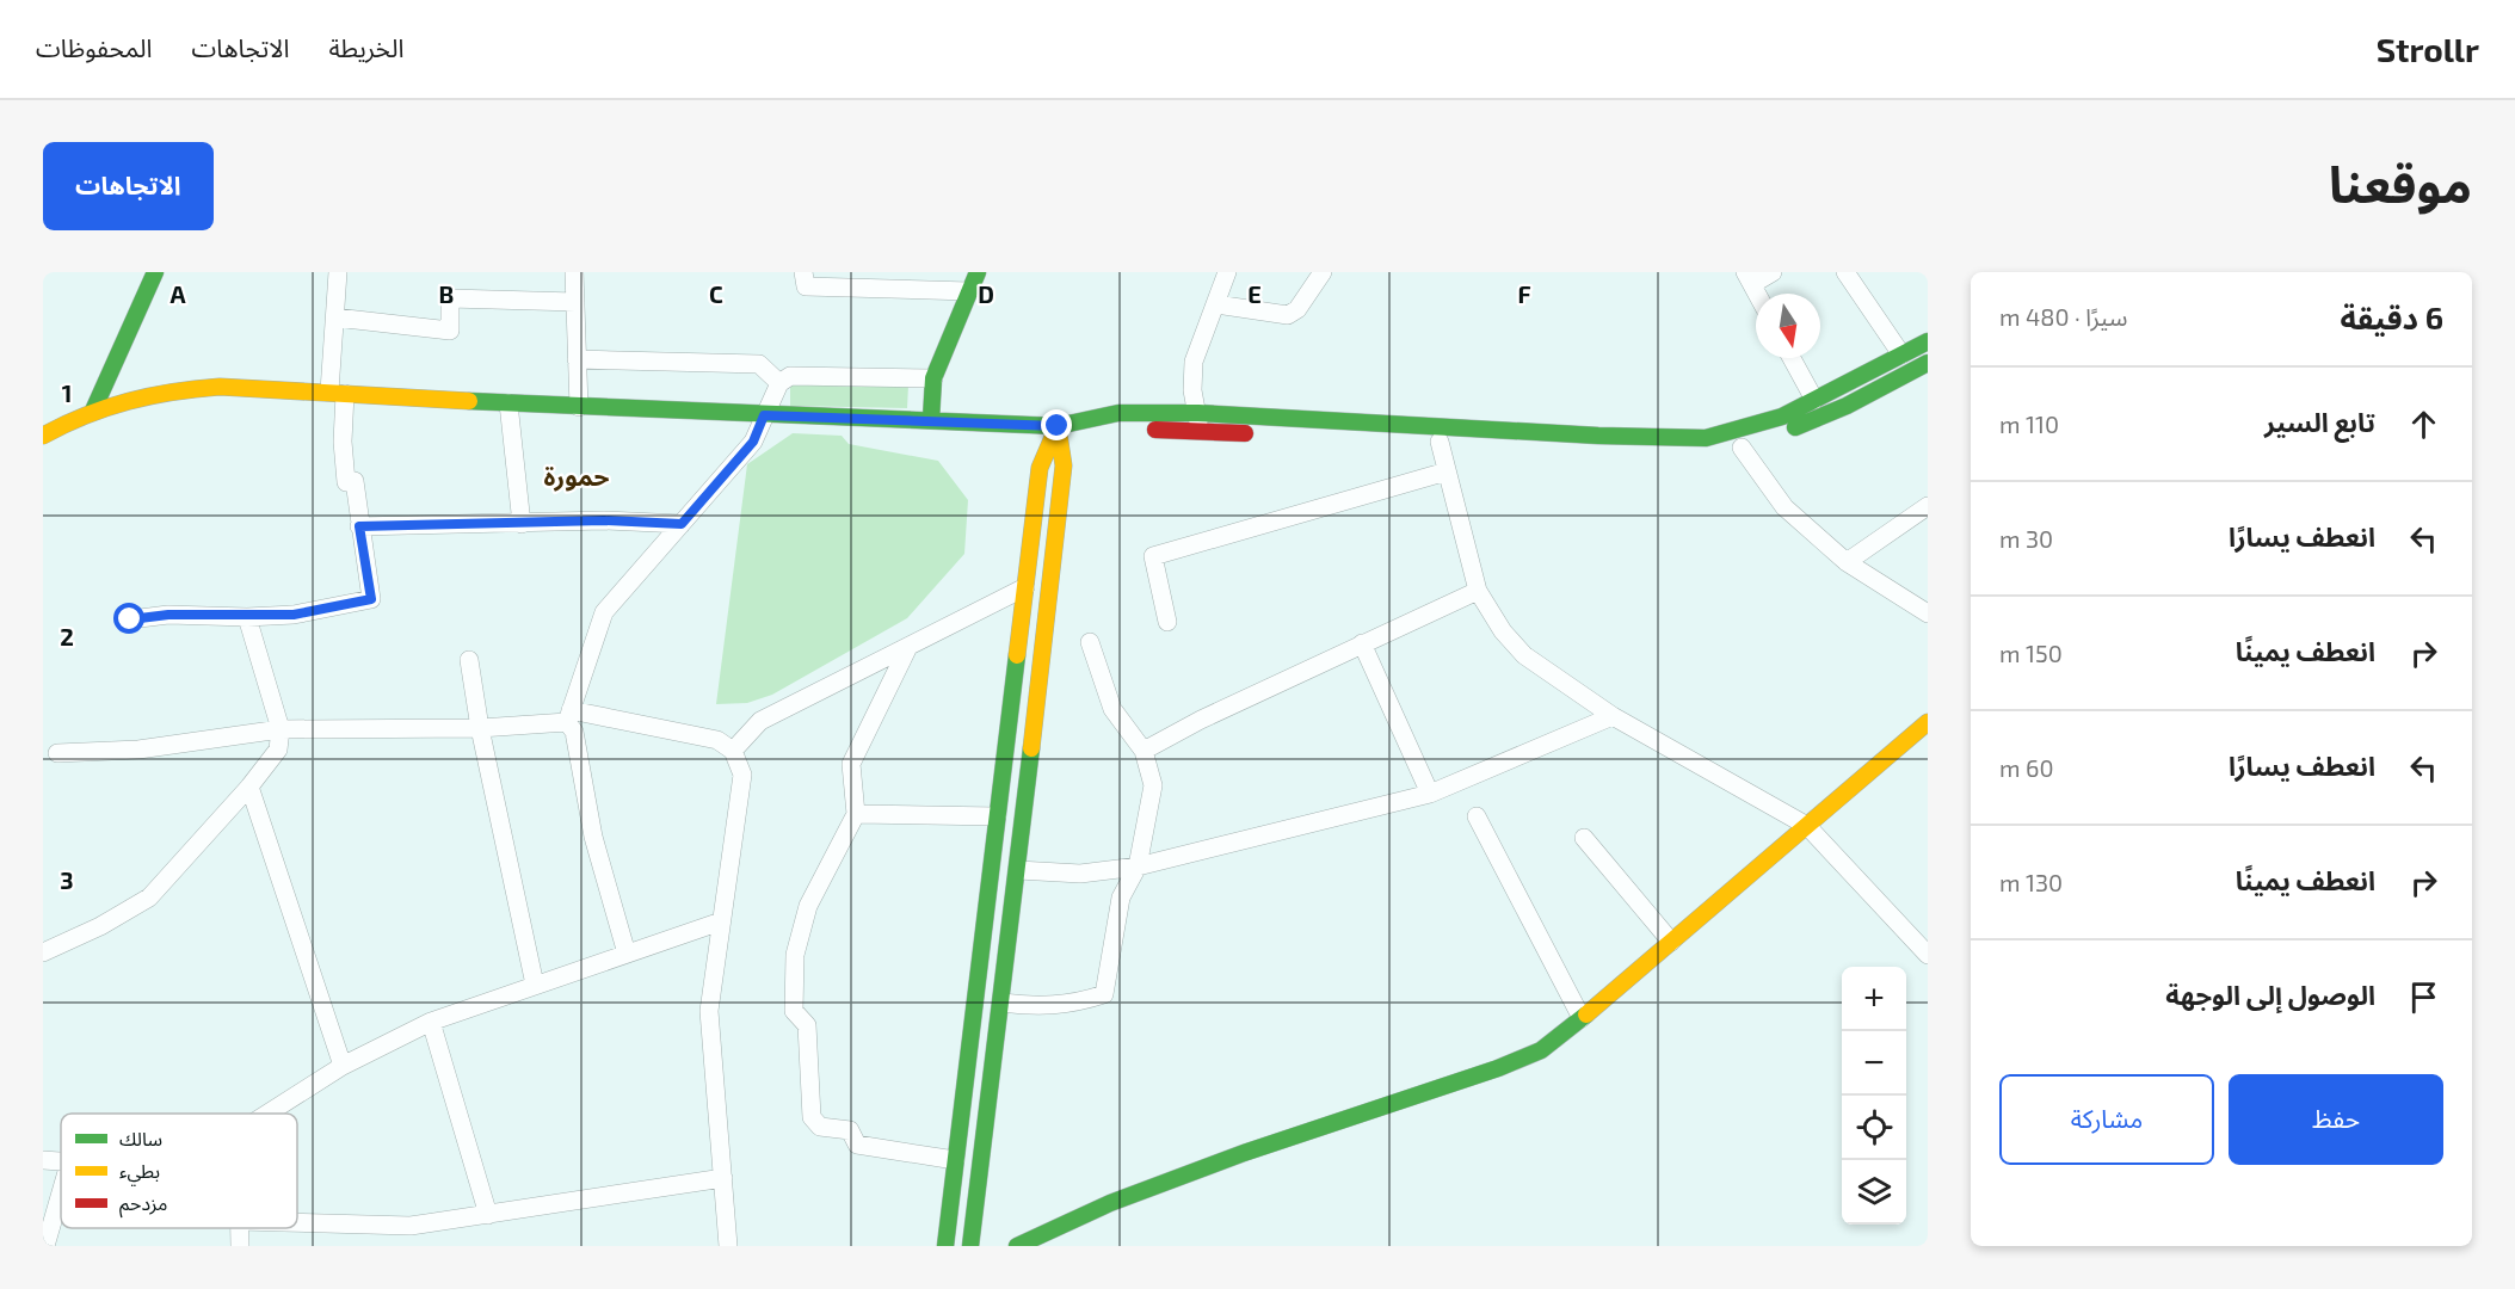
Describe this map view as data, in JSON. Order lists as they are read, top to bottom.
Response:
{
  "districts": ["حمورة"],
  "legend": ["سالك", "بطيء", "مزدحم"],
  "north": "bottom",
  "page": {
    "header": "Strollr",
    "nav": ["الخريطة", "الاتجاهات", "المحفوظات"],
    "title": "موقعنا",
    "buttons": [
      "الاتجاهات",
      ["حفظ", "مشاركة"]
    ],
    "heading": ["6 دقيقة", "سيرًا · 480 m"],
    "list": [
      ["تابع السير", "110 m"],
      ["انعطف يسارًا", "30 m"],
      ["انعطف يمينًا", "150 m"],
      ["انعطف يسارًا", "60 m"],
      ["انعطف يمينًا", "130 m"],
      "الوصول إلى الوجهة"
    ],
    "map_buttons": ["+", "−"]
  },
  "grid": {
    "columns": [
      "A",
      "B",
      "C",
      "D",
      "E",
      "F"
    ],
    "rows": ["1", "2", "3"]
  }
}
